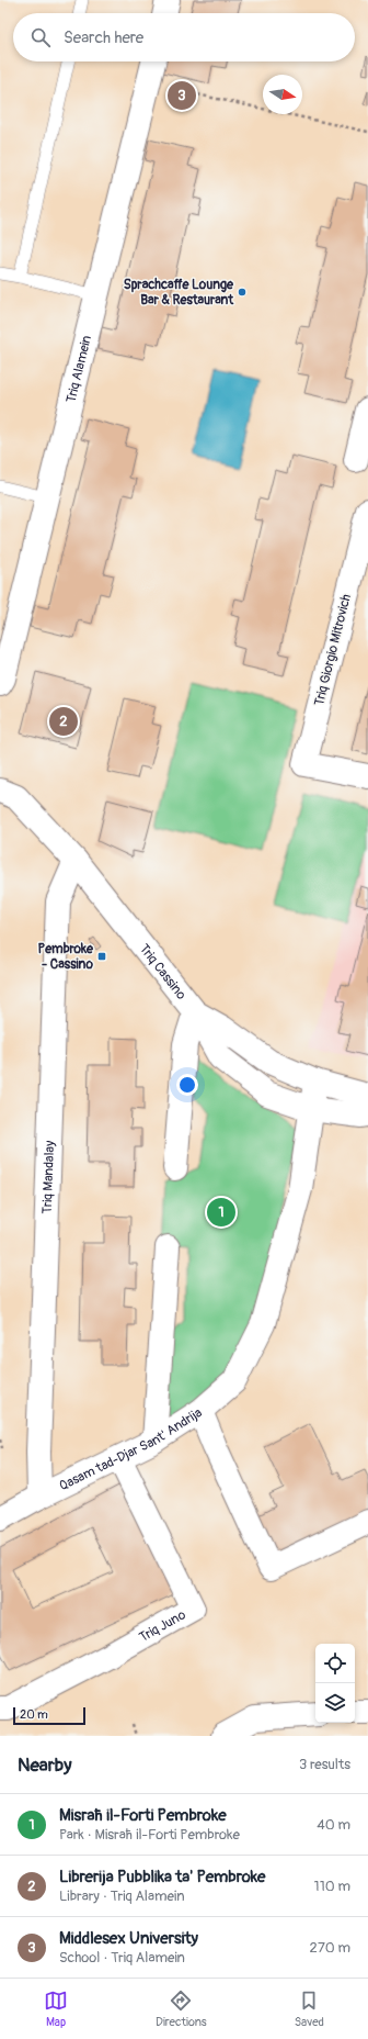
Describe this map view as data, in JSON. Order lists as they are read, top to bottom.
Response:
{
  "streets": {
    "street": [
      "Triq Alamein",
      "Triq Giorgio Mitrovich",
      "Triq Cassino",
      "Triq Mandalay",
      "Qasam tad-Djar Sant' Andrija",
      "Triq Juno"
    ]
  },
  "crossings": [
    ["Triq Cassino", "Triq Mandalay"],
    ["Triq Mandalay", "Qasam tad-Djar Sant' Andrija"],
    ["Qasam tad-Djar Sant' Andrija", "Triq Juno"]
  ],
  "places": {
    "other": ["Sprachcaffe Lounge Bar & Restaurant"],
    "transit": ["Pembroke - Cassino"]
  },
  "scale_bar": "20 m",
  "north": "right",
  "page": {
    "search": "Search here",
    "pins": ["3", "2", "1"],
    "scale": "20 m",
    "heading": ["Nearby", "3 results"],
    "list": [
      {
        "mark": "1",
        "name": "Misraħ il-Forti Pembroke",
        "note": "Park · Misraħ il-Forti Pembroke",
        "value": "40 m"
      },
      {
        "mark": "2",
        "name": "Librerija Pubblika ta' Pembroke",
        "note": "Library · Triq Alamein",
        "value": "110 m"
      },
      {
        "mark": "3",
        "name": "Middlesex University",
        "note": "School · Triq Alamein",
        "value": "270 m"
      }
    ],
    "nav": ["Map", "Directions", "Saved"]
  }
}
